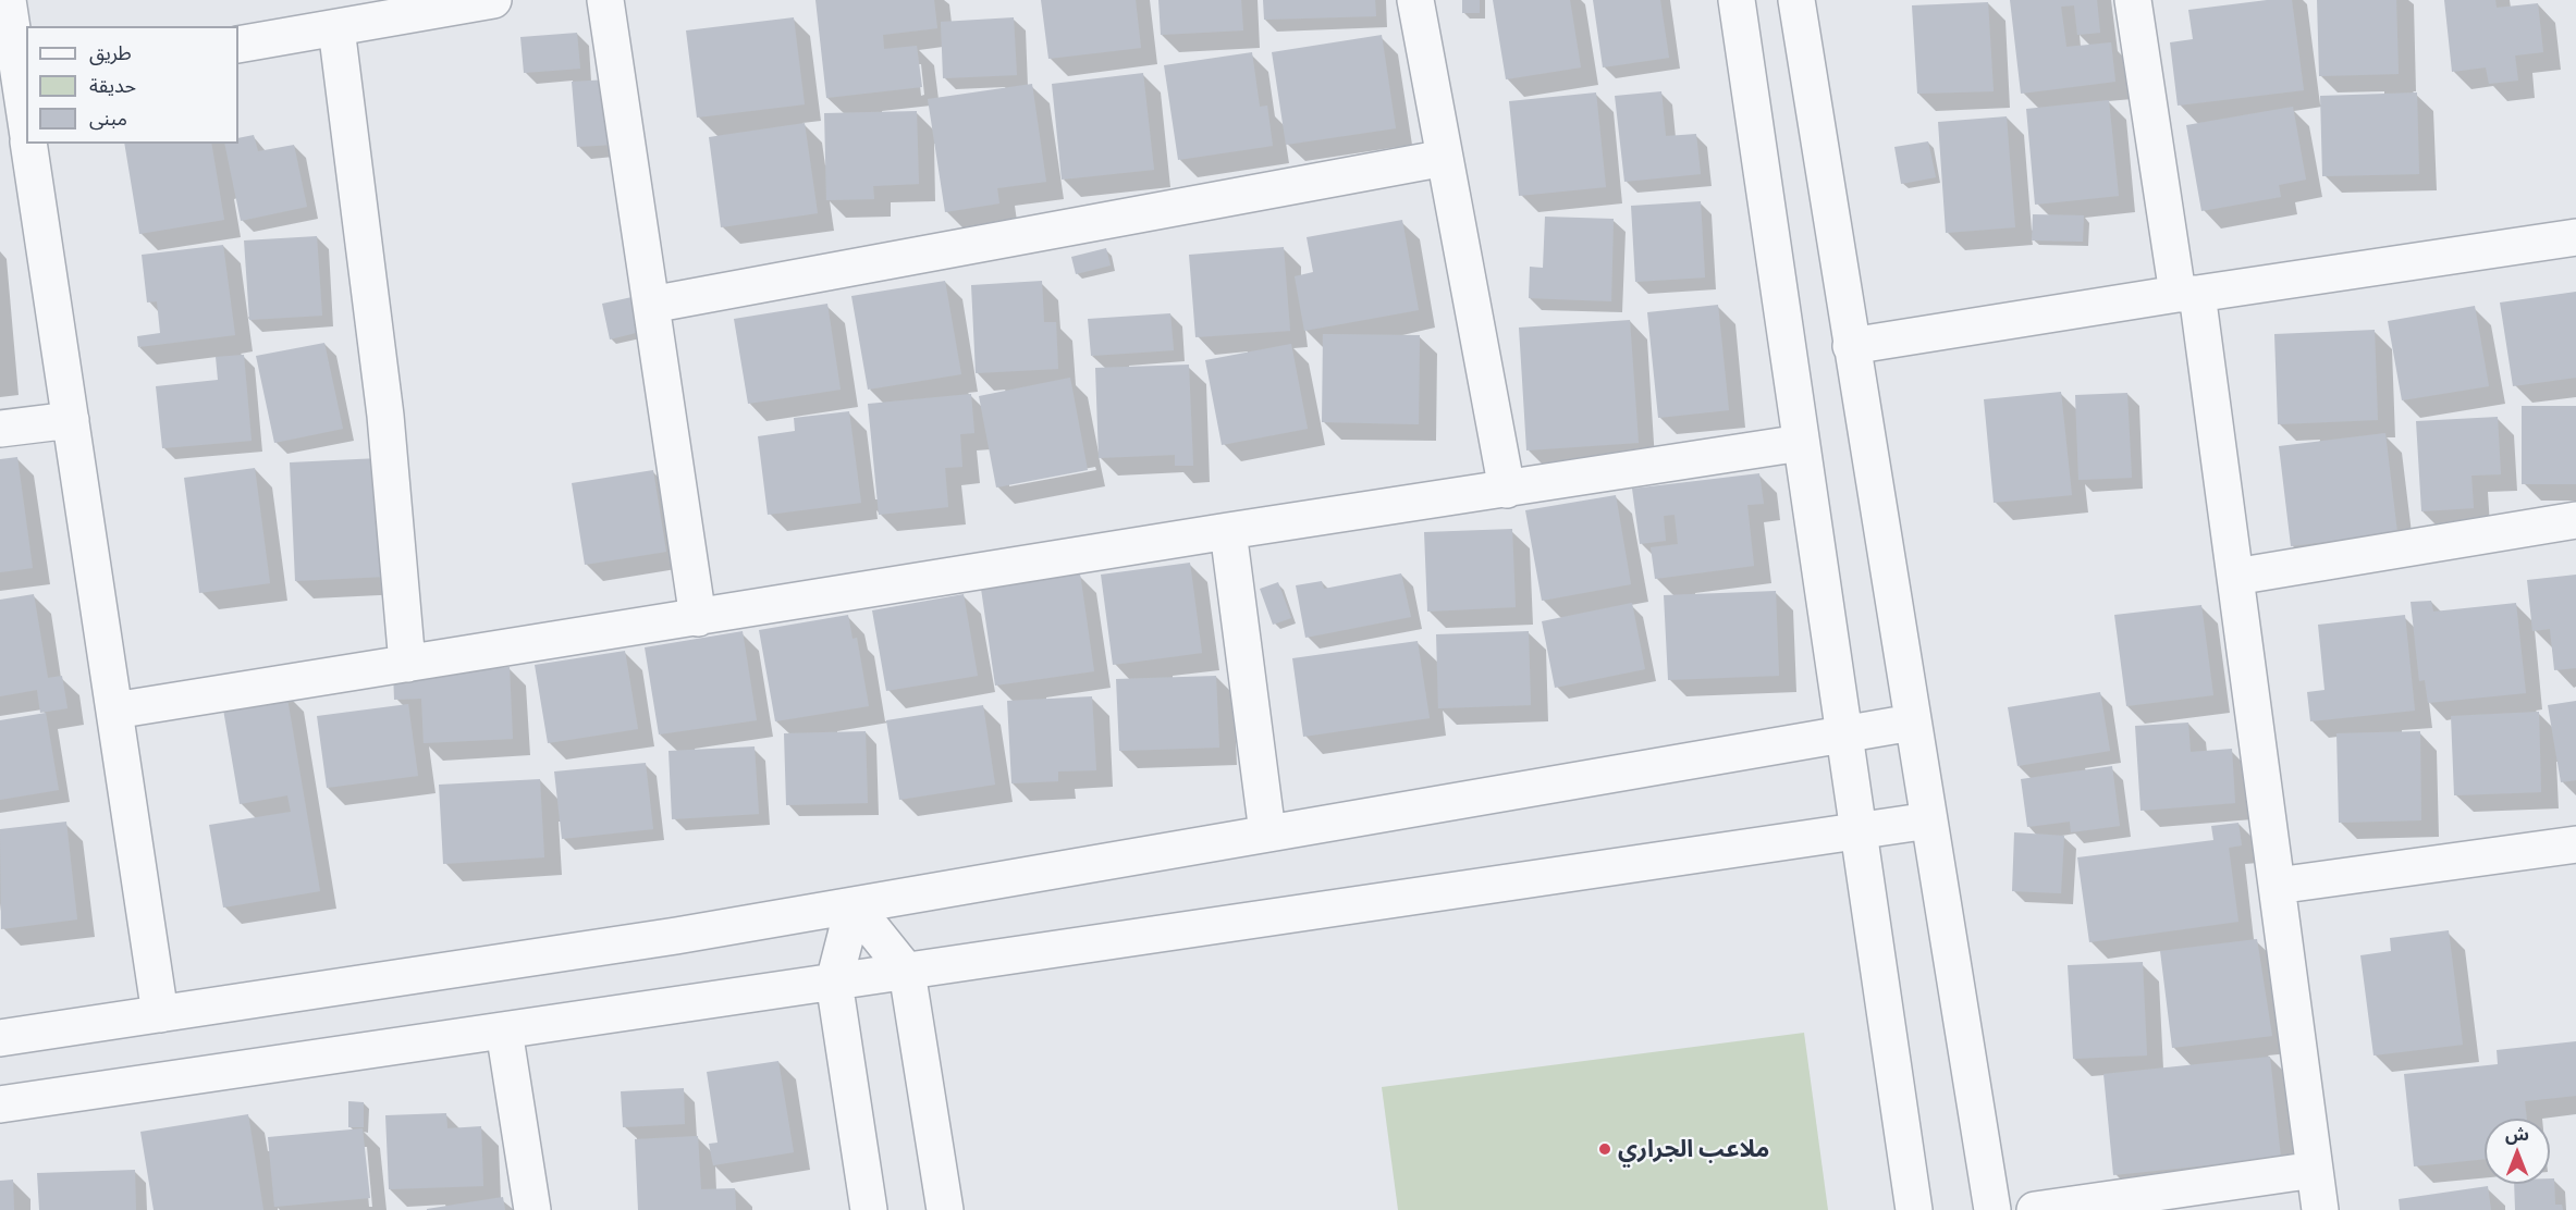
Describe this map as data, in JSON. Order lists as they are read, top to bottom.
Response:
{
  "places": ["ملاعب الجراري"],
  "legend": ["طريق", "حديقة", "مبنى"],
  "north": "top"
}
